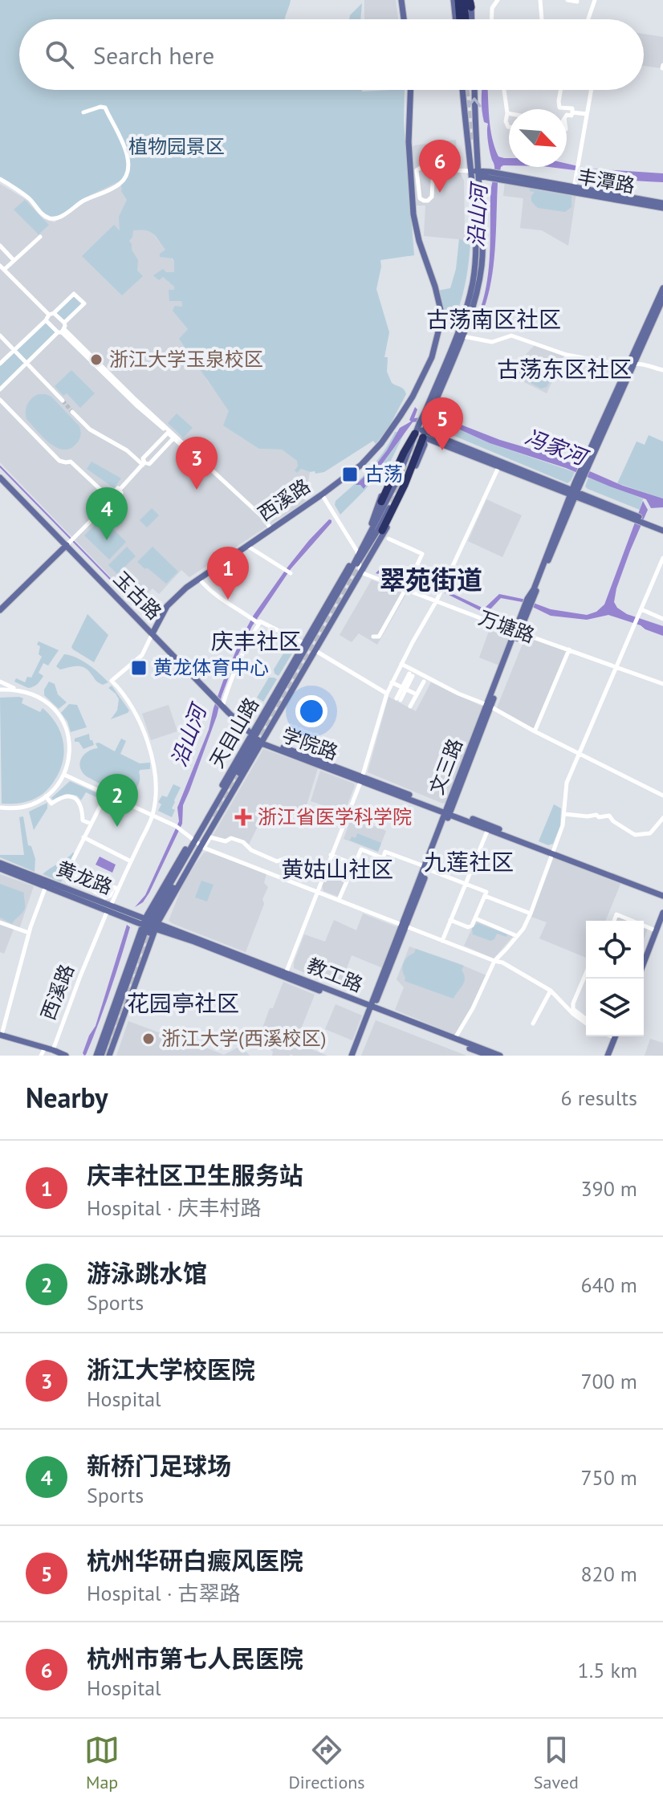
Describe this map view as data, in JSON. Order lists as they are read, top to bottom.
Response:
{
  "streets": {
    "main road": [
      "丰潭路",
      "西溪路",
      "玉古路",
      "天目山路",
      "学院路",
      "文三路",
      "黄龙路",
      "教工路"
    ],
    "street": ["万塘路"]
  },
  "crossings": [
    ["丰潭路", "天目山路"],
    ["西溪路", "玉古路"],
    ["西溪路", "黄龙路"],
    ["玉古路", "天目山路"],
    ["玉古路", "学院路"],
    ["万塘路", "天目山路"],
    ["万塘路", "文三路"],
    ["天目山路", "学院路"],
    ["天目山路", "黄龙路"],
    ["天目山路", "教工路"],
    ["学院路", "文三路"],
    ["文三路", "教工路"],
    ["黄龙路", "教工路"]
  ],
  "districts": [
    "古荡南区社区",
    "古荡东区社区",
    "翠苑街道",
    "庆丰社区",
    "九莲社区",
    "黄姑山社区",
    "花园亭社区"
  ],
  "water": ["沿山河", "冯家河"],
  "parks": ["植物园景区"],
  "places": {
    "other": ["浙江大学玉泉校区", "浙江大学(西溪校区)"],
    "transit": ["古荡", "黄龙体育中心"],
    "health": ["浙江省医学科学院"]
  },
  "north": "bottom right",
  "page": {
    "search": "Search here",
    "pins": [
      "6",
      "5",
      "3",
      "4",
      "1",
      "2"
    ],
    "heading": ["Nearby", "6 results"],
    "list": [
      {
        "mark": "1",
        "name": "庆丰社区卫生服务站",
        "note": "Hospital · 庆丰村路",
        "value": "390 m"
      },
      {
        "mark": "2",
        "name": "游泳跳水馆",
        "note": "Sports",
        "value": "640 m"
      },
      {
        "mark": "3",
        "name": "浙江大学校医院",
        "note": "Hospital",
        "value": "700 m"
      },
      {
        "mark": "4",
        "name": "新桥门足球场",
        "note": "Sports",
        "value": "750 m"
      },
      {
        "mark": "5",
        "name": "杭州华研白癜风医院",
        "note": "Hospital · 古翠路",
        "value": "820 m"
      },
      {
        "mark": "6",
        "name": "杭州市第七人民医院",
        "note": "Hospital",
        "value": "1.5 km"
      }
    ],
    "nav": ["Map", "Directions", "Saved"]
  }
}
